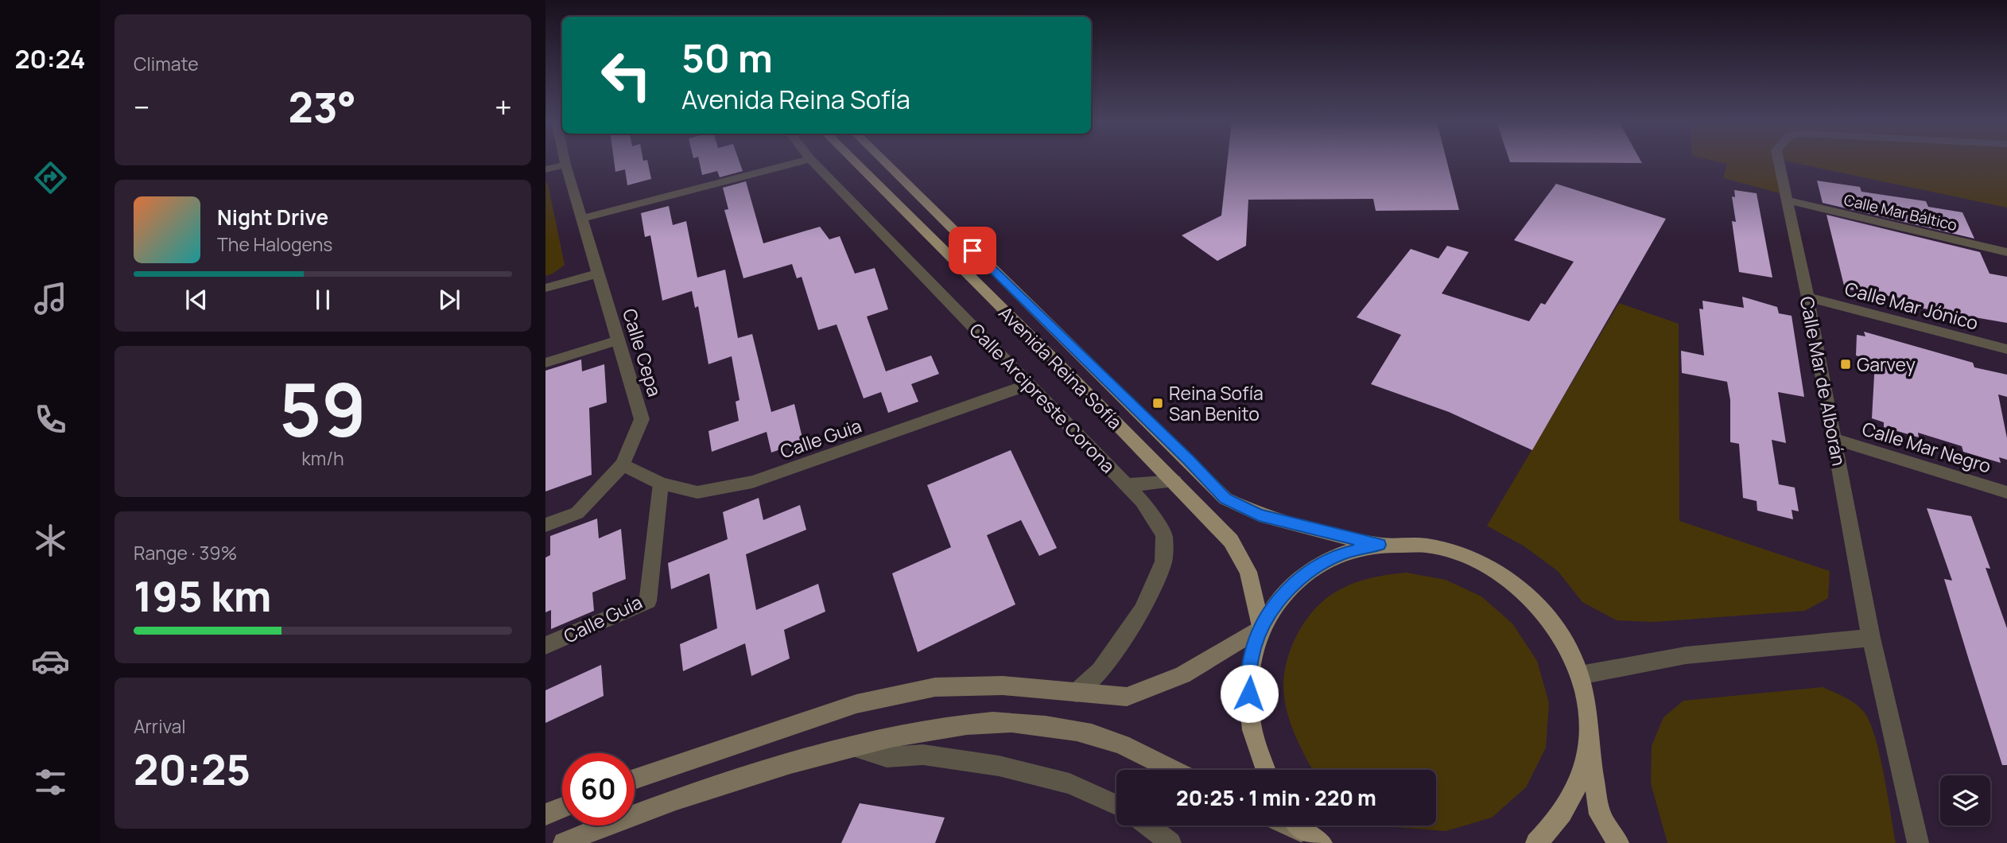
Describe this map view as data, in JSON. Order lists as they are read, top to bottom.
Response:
{
  "streets": {
    "main road": ["Avenida Reina Sofía"],
    "street": [
      "Calle Mar Báltico",
      "Calle Mar Jónico",
      "Calle Cepa",
      "Calle Mar de Alborán",
      "Calle Arcipreste Corona",
      "Calle Guia",
      "Calle Mar Negro",
      "Calle Guía"
    ]
  },
  "crossings": [
    ["Calle Mar Báltico", "Calle Mar de Alborán"],
    ["Calle Mar Jónico", "Calle Mar de Alborán"],
    ["Calle Cepa", "Calle Guia"],
    ["Calle Mar de Alborán", "Calle Mar Negro"],
    ["Calle Arcipreste Corona", "Calle Guia"],
    ["Calle Guia", "Calle Guía"]
  ],
  "places": {
    "transit": ["Garvey", "Reina Sofía San Benito"]
  },
  "page": {
    "tabs": "20:24",
    "tile": [
      "Climate",
      ["59", "km/h"],
      ["Range · 39%", "195 km"],
      ["Arrival", "20:25"]
    ],
    "turn": ["50 m", "Avenida Reina Sofía"],
    "heat": ["−", "23°", "+"],
    "song": ["Night Drive", "The Halogens"],
    "limit": "60",
    "trip": "20:25 · 1 min · 220 m"
  }
}
